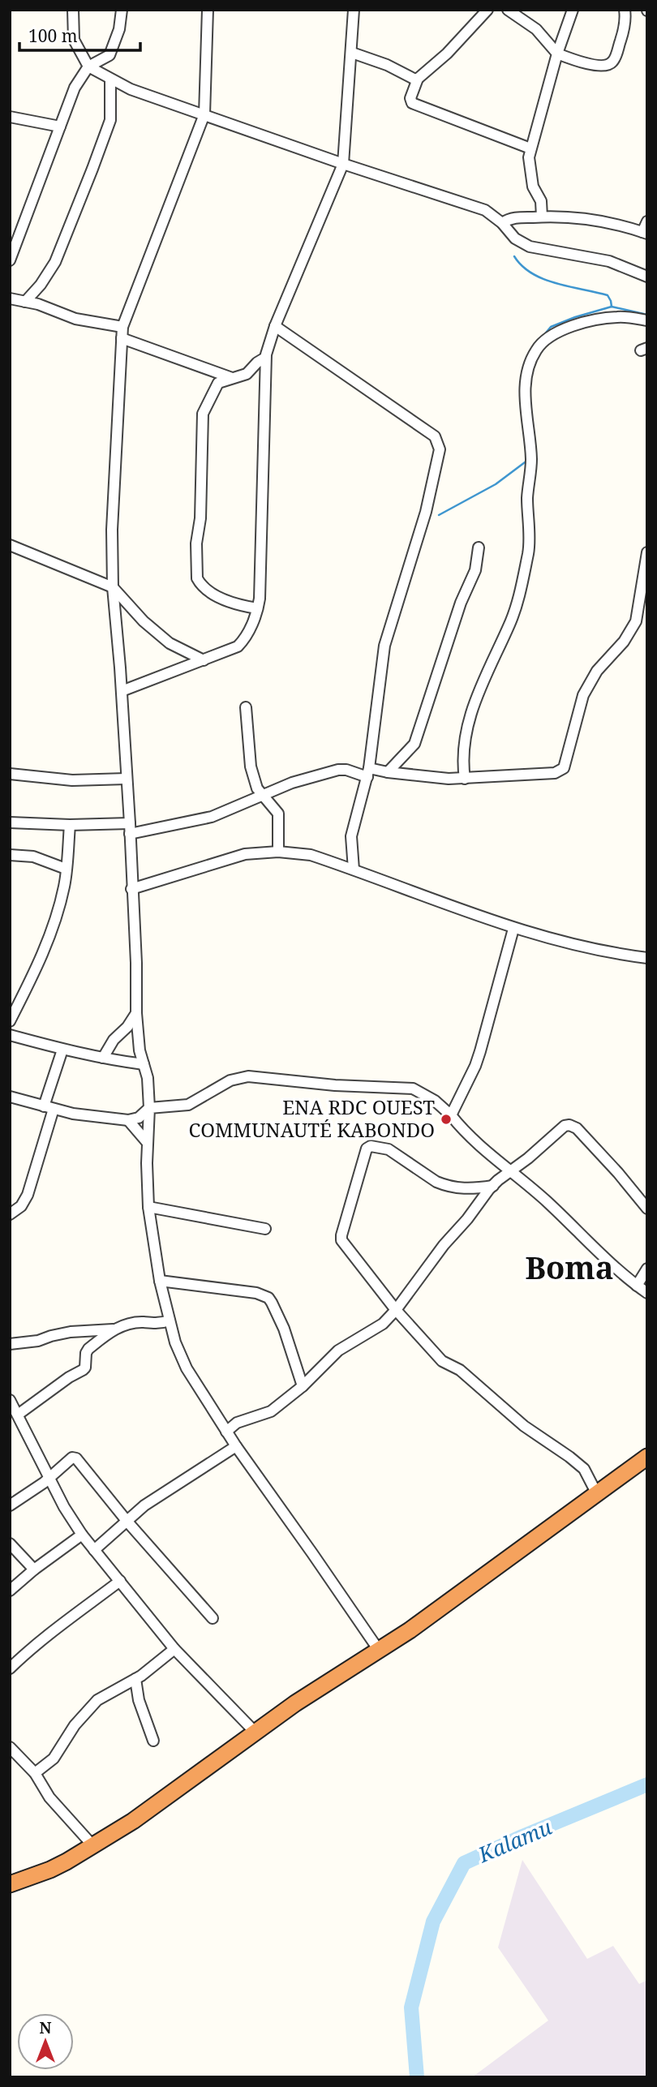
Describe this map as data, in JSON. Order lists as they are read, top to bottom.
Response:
{
  "districts": ["Boma"],
  "water": ["Kalamu"],
  "places": ["ENA RDC OUEST COMMUNAUTÉ KABONDO"],
  "scale_bar": "100 m",
  "north": "top"
}
